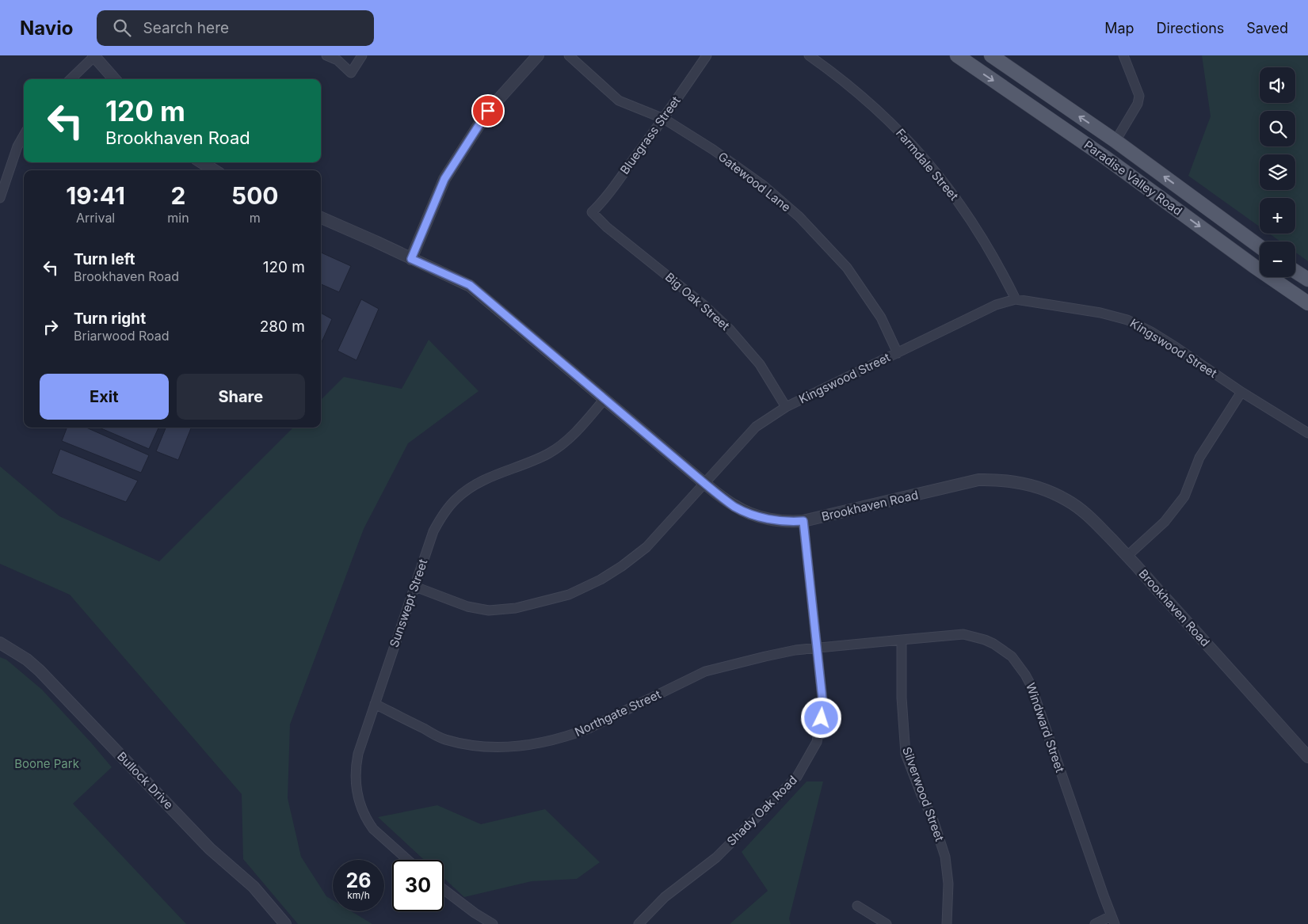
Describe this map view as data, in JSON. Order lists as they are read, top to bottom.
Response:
{
  "streets": {
    "main road": ["Paradise Valley Road"],
    "street": [
      "Bluegrass Street",
      "Farmdale Street",
      "Gatewood Lane",
      "Big Oak Street",
      "Kingswood Street",
      "Brookhaven Road",
      "Sunswept Street",
      "Northgate Street",
      "Windward Street",
      "Bullock Drive",
      "Silverwood Street",
      "Shady Oak Road"
    ]
  },
  "crossings": [
    ["Bluegrass Street", "Gatewood Lane"],
    ["Bluegrass Street", "Big Oak Street"],
    ["Farmdale Street", "Kingswood Street"],
    ["Gatewood Lane", "Kingswood Street"],
    ["Big Oak Street", "Kingswood Street"],
    ["Kingswood Street", "Brookhaven Road"],
    ["Kingswood Street", "Sunswept Street"],
    ["Brookhaven Road", "Sunswept Street"],
    ["Brookhaven Road", "Shady Oak Road"],
    ["Sunswept Street", "Northgate Street"],
    ["Northgate Street", "Windward Street"],
    ["Northgate Street", "Shady Oak Road"],
    ["Windward Street", "Silverwood Street"],
    ["Windward Street", "Shady Oak Road"]
  ],
  "parks": ["Boone Park"],
  "page": {
    "header": "Navio",
    "search": "Search here",
    "nav": ["Map", "Directions", "Saved"],
    "map_buttons": ["+", "−"],
    "turn": ["120 m", "Brookhaven Road"],
    "eta": [
      "19:41",
      "Arrival",
      "2",
      "min",
      "500",
      "m"
    ],
    "list": [
      {
        "name": "Turn left",
        "note": "Brookhaven Road",
        "value": "120 m"
      },
      {
        "name": "Turn right",
        "note": "Briarwood Road",
        "value": "280 m"
      }
    ],
    "buttons": ["Exit", "Share"],
    "speed": "26 km/h",
    "limit": "30"
  }
}
